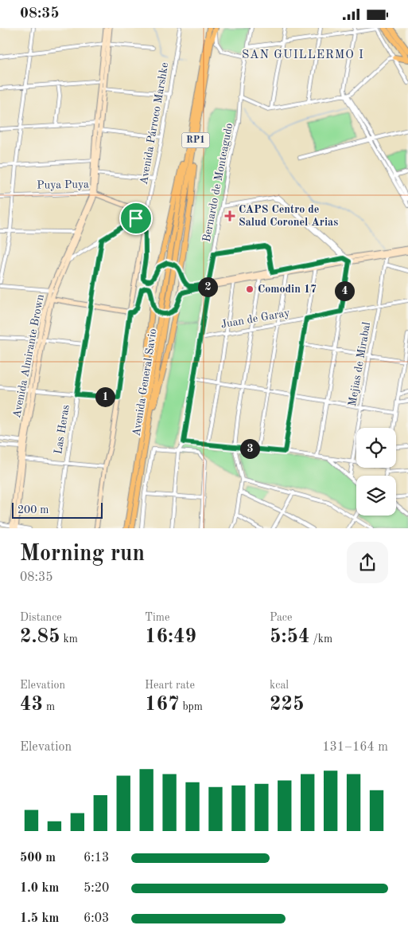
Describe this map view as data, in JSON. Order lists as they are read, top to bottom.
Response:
{
  "streets": {
    "highway": ["RP1", "Avenida General Savio"],
    "main road": ["Avenida Párroco Marshke", "Puya Puya", "Avenida Almirante Brown"],
    "street": [
      "Bernardo de Monteagudo",
      "Juan de Garay",
      "Mejias de Mirabal",
      "Las Heras"
    ]
  },
  "crossings": [
    ["Avenida Párroco Marshke", "Puya Puya"],
    ["Bernardo de Monteagudo", "Juan de Garay"],
    ["Puya Puya", "Avenida Almirante Brown"],
    ["Juan de Garay", "Mejias de Mirabal"]
  ],
  "districts": ["SAN GUILLERMO I"],
  "places": {
    "health": ["CAPS Centro de Salud Coronel Arias"],
    "other": ["Comodin 17"]
  },
  "scale_bar": "200 m",
  "page": {
    "status": "08:35",
    "pins": [
      "2",
      "4",
      "1",
      "3"
    ],
    "scale": "200 m",
    "heading": ["Morning run", "08:35"],
    "stats": [
      ["Distance", "2.85 km"],
      ["Time", "16:49"],
      ["Pace", "5:54 /km"],
      ["Elevation", "43 m"],
      ["Heart rate", "167 bpm"],
      ["kcal", "225"]
    ],
    "chart": ["Elevation", "131–164 m"],
    "list": [
      {
        "name": "500 m",
        "note": "6:13"
      },
      {
        "name": "1.0 km",
        "note": "5:20"
      },
      {
        "name": "1.5 km",
        "note": "6:03"
      }
    ]
  }
}
